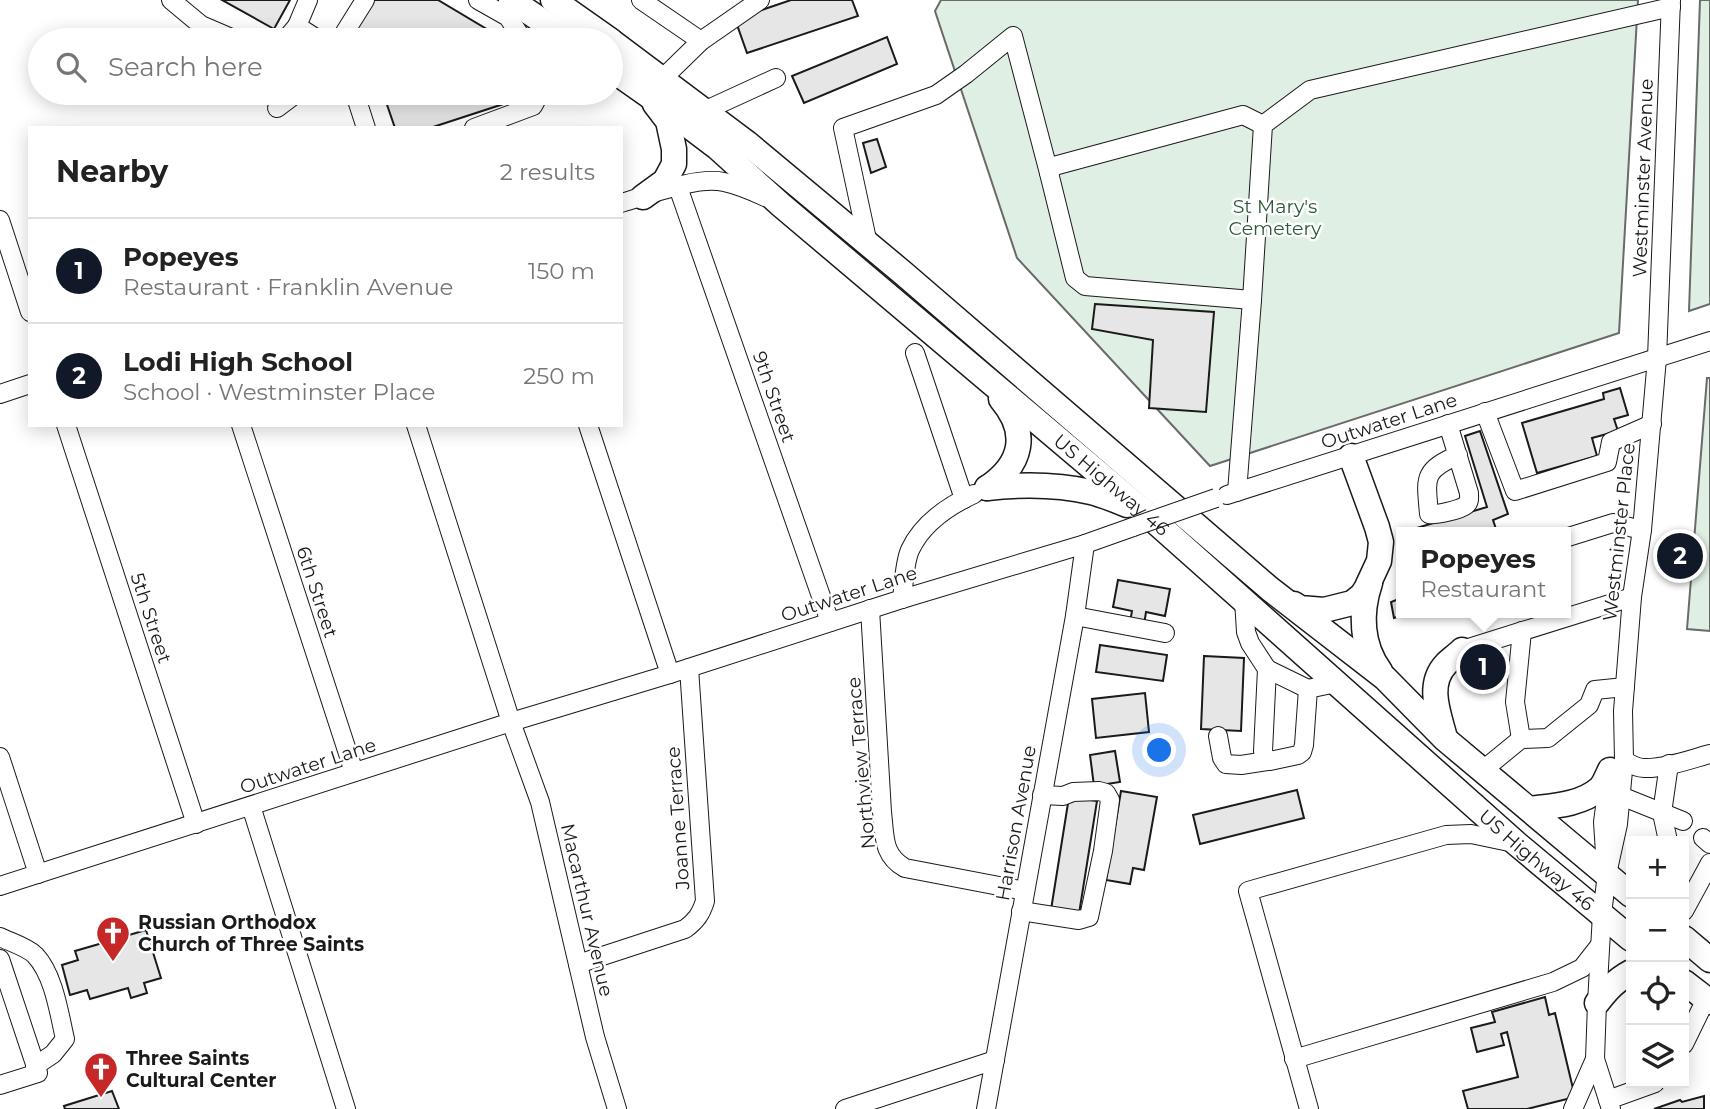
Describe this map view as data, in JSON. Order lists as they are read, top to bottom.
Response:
{
  "streets": {
    "highway": ["US Highway 46"],
    "street": [
      "Westminster Avenue",
      "9th Street",
      "Outwater Lane",
      "Westminster Place",
      "6th Street",
      "5th Street",
      "Northview Terrace",
      "Joanne Terrace",
      "Harrison Avenue",
      "Macarthur Avenue"
    ]
  },
  "crossings": [
    ["Westminster Avenue", "Outwater Lane"],
    ["Westminster Avenue", "Westminster Place"],
    ["9th Street", "Outwater Lane"],
    ["Outwater Lane", "US Highway 46"],
    ["Outwater Lane", "Westminster Place"],
    ["Outwater Lane", "6th Street"],
    ["Outwater Lane", "5th Street"],
    ["Outwater Lane", "Northview Terrace"],
    ["Outwater Lane", "Joanne Terrace"],
    ["Outwater Lane", "Harrison Avenue"],
    ["Outwater Lane", "Macarthur Avenue"],
    ["US Highway 46", "Westminster Place"],
    ["Northview Terrace", "Harrison Avenue"],
    ["Joanne Terrace", "Macarthur Avenue"]
  ],
  "parks": ["St Mary's Cemetery"],
  "places": {
    "church": ["Russian Orthodox Church of Three Saints", "Three Saints Cultural Center"]
  },
  "page": {
    "search": "Search here",
    "heading": ["Nearby", "2 results"],
    "list": [
      {
        "mark": "1",
        "name": "Popeyes",
        "note": "Restaurant · Franklin Avenue",
        "value": "150 m"
      },
      {
        "mark": "2",
        "name": "Lodi High School",
        "note": "School · Westminster Place",
        "value": "250 m"
      }
    ],
    "popup": ["Popeyes", "Restaurant"],
    "pins": ["2", "1"],
    "map_buttons": ["+", "−"]
  }
}
